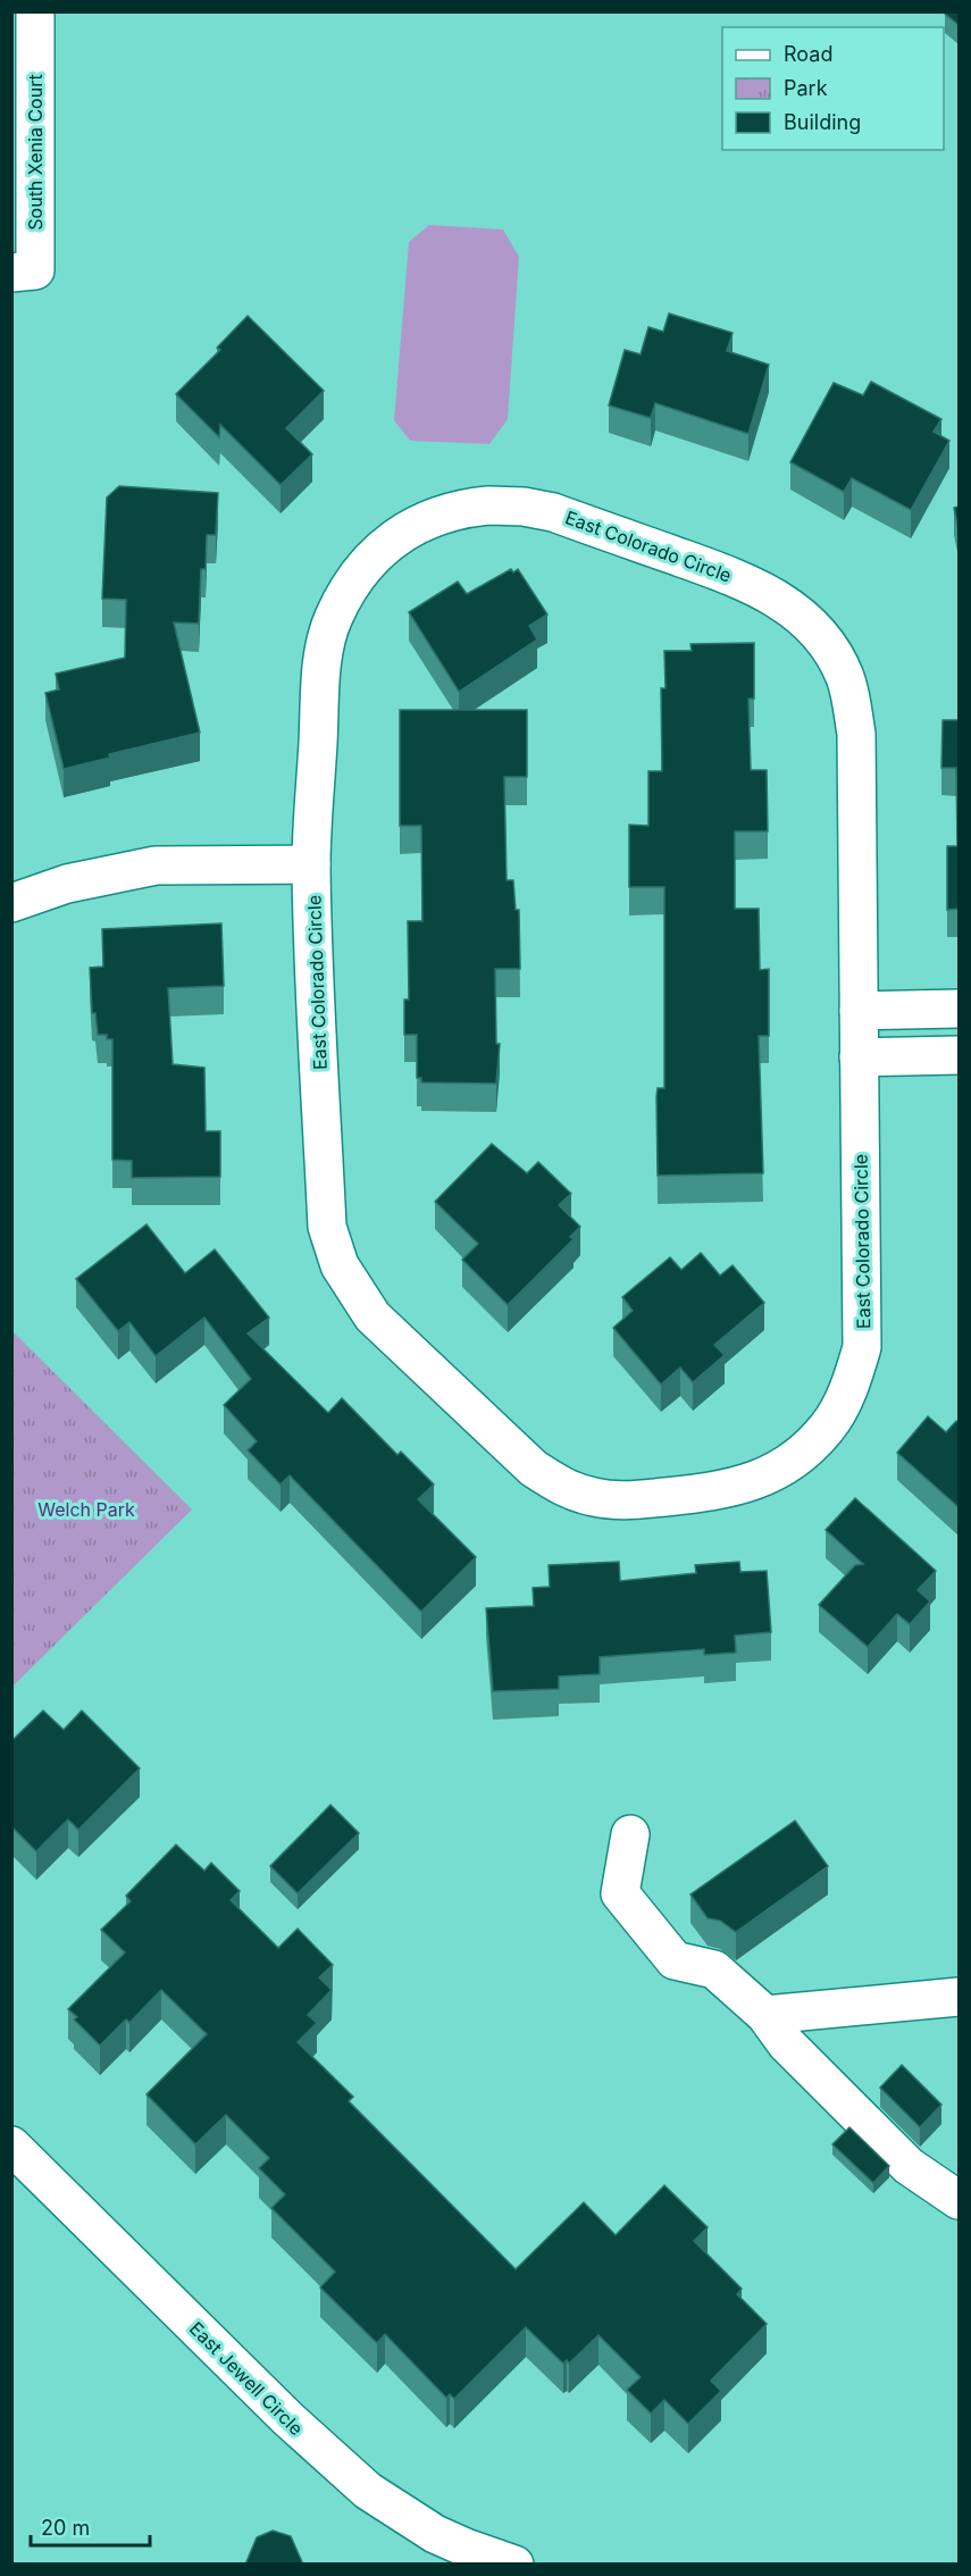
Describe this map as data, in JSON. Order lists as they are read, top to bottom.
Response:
{
  "streets": {
    "street": ["South Xenia Court", "East Colorado Circle", "East Jewell Circle"]
  },
  "parks": ["Welch Park"],
  "legend": ["Road", "Park", "Building"],
  "scale_bar": "20 m"
}
